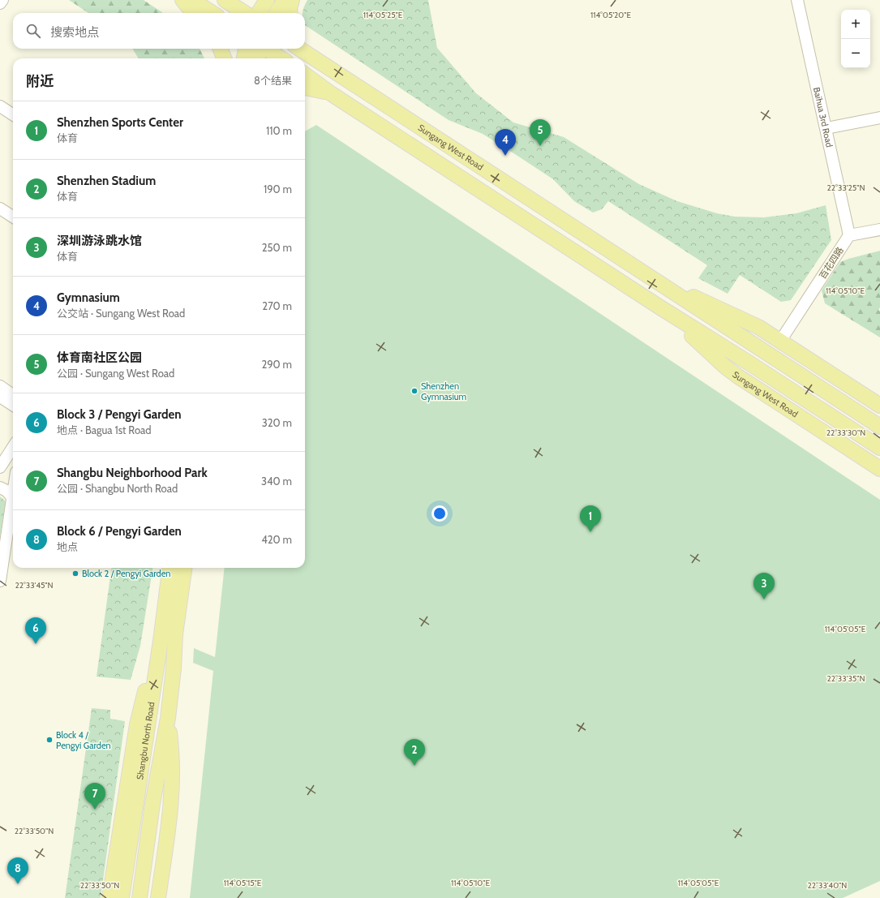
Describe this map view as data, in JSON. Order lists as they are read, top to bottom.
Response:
{
  "streets": {
    "main road": ["Sungang West Road", "Shangbu North Road"],
    "street": ["Baihua 3rd Road", "百花四路"]
  },
  "crossings": [
    ["Baihua 3rd Road", "百花四路"],
    ["Sungang West Road", "百花四路"]
  ],
  "places": ["Shenzhen Gymnasium", "Block 2 / Pengyi Garden", "Block 4 / Pengyi Garden"],
  "page": {
    "map_buttons": ["+", "−"],
    "search": "搜索地点",
    "heading": ["附近", "8个结果"],
    "list": [
      {
        "mark": "1",
        "name": "Shenzhen Sports Center",
        "note": "体育",
        "value": "110 m"
      },
      {
        "mark": "2",
        "name": "Shenzhen Stadium",
        "note": "体育",
        "value": "190 m"
      },
      {
        "mark": "3",
        "name": "深圳游泳跳水馆",
        "note": "体育",
        "value": "250 m"
      },
      {
        "mark": "4",
        "name": "Gymnasium",
        "note": "公交站 · Sungang West Road",
        "value": "270 m"
      },
      {
        "mark": "5",
        "name": "体育南社区公园",
        "note": "公园 · Sungang West Road",
        "value": "290 m"
      },
      {
        "mark": "6",
        "name": "Block 3 / Pengyi Garden",
        "note": "地点 · Bagua 1st Road",
        "value": "320 m"
      },
      {
        "mark": "7",
        "name": "Shangbu Neighborhood Park",
        "note": "公园 · Shangbu North Road",
        "value": "340 m"
      },
      {
        "mark": "8",
        "name": "Block 6 / Pengyi Garden",
        "note": "地点",
        "value": "420 m"
      }
    ],
    "pins": [
      "5",
      "4",
      "1",
      "3",
      "6",
      "2",
      "7",
      "8"
    ]
  },
  "coordinates": [
    "114°05'25\"E",
    "114°05'20\"E",
    "22°33'25\"N",
    "114°05'10\"E",
    "22°33'30\"N",
    "22°33'45\"N",
    "114°05'05\"E",
    "22°33'35\"N",
    "22°33'50\"N",
    "114°05'15\"E",
    "22°33'40\"N"
  ]
}
